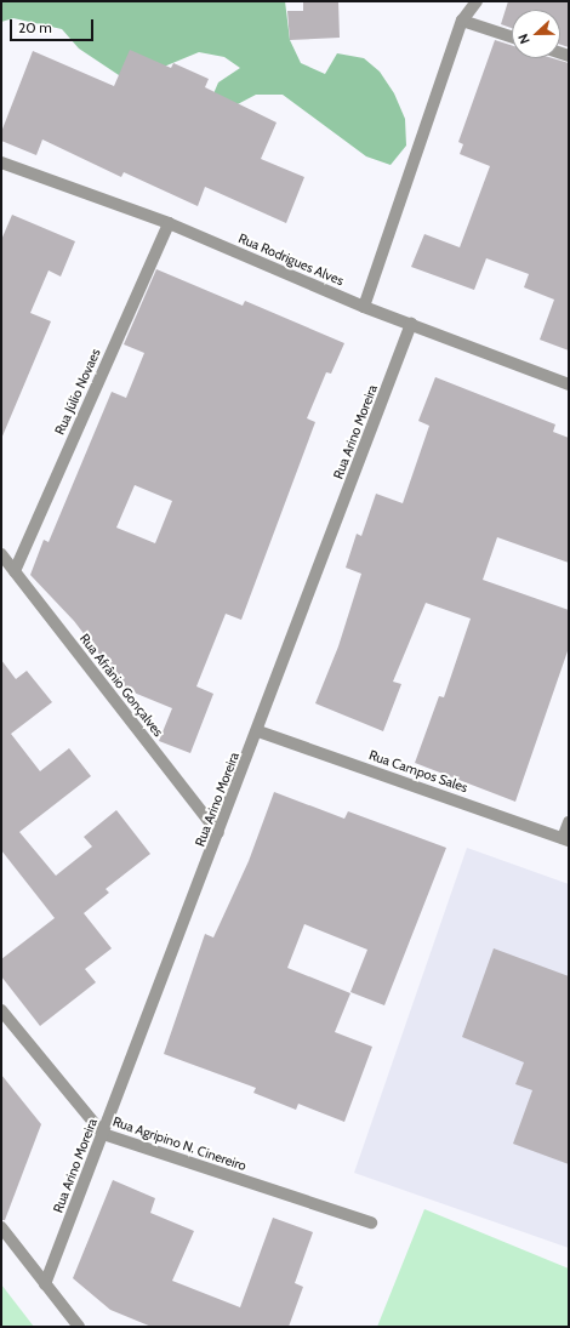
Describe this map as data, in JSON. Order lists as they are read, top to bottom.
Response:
{
  "streets": {
    "street": [
      "Rua Rodrigues Alves",
      "Rua Júlio Novaes",
      "Rua Arino Moreira",
      "Rua Afrânio Gonçalves",
      "Rua Campos Sales",
      "Rua Agripino N. Cinereiro"
    ]
  },
  "crossings": [
    ["Rua Rodrigues Alves", "Rua Júlio Novaes"],
    ["Rua Rodrigues Alves", "Rua Arino Moreira"],
    ["Rua Júlio Novaes", "Rua Afrânio Gonçalves"],
    ["Rua Arino Moreira", "Rua Afrânio Gonçalves"],
    ["Rua Arino Moreira", "Rua Campos Sales"],
    ["Rua Arino Moreira", "Rua Agripino N. Cinereiro"]
  ],
  "scale_bar": "20 m",
  "north": "left"
}
